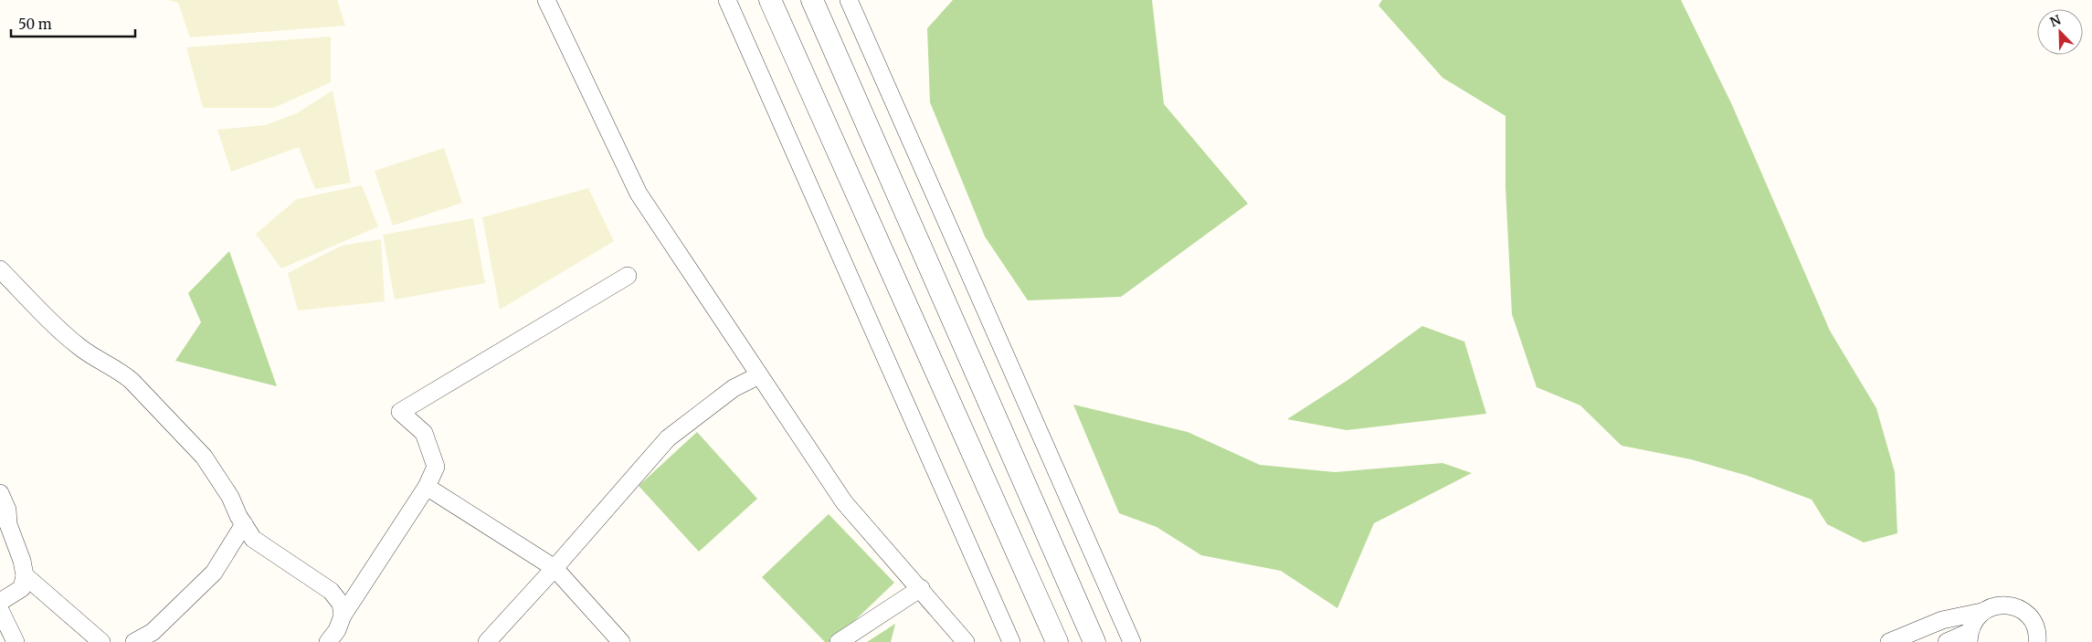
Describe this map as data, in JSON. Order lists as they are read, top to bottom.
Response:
{
  "scale_bar": "50 m",
  "north": "top left"
}
